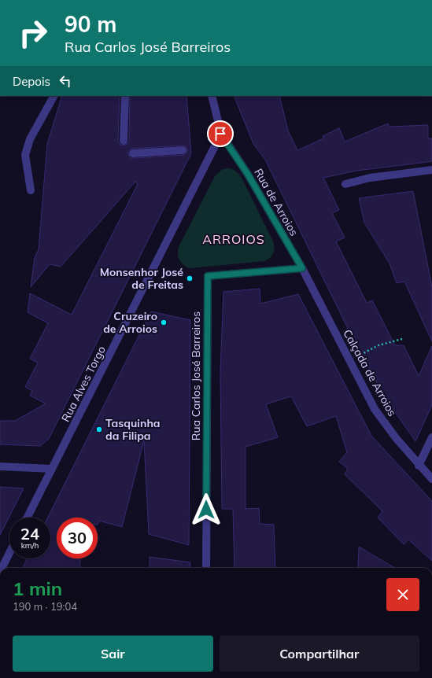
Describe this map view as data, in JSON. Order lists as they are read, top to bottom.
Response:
{
  "streets": {
    "street": [
      "Rua de Arroios",
      "Calçada de Arroios",
      "Rua Carlos José Barreiros",
      "Rua Alves Torgo"
    ]
  },
  "crossings": [
    ["Rua de Arroios", "Calçada de Arroios"],
    ["Rua de Arroios", "Rua Carlos José Barreiros"],
    ["Rua de Arroios", "Rua Alves Torgo"],
    ["Calçada de Arroios", "Rua Carlos José Barreiros"]
  ],
  "districts": ["ARROIOS"],
  "places": ["Monsenhor José de Freitas", "Cruzeiro de Arroios", "Tasquinha da Filipa"],
  "page": {
    "turn": ["90 m", "Rua Carlos José Barreiros"],
    "then": "Depois",
    "speed": "24 km/h",
    "limit": "30",
    "heading": ["1 min", "190 m · 19:04"],
    "buttons": ["Sair", "Compartilhar"]
  }
}
